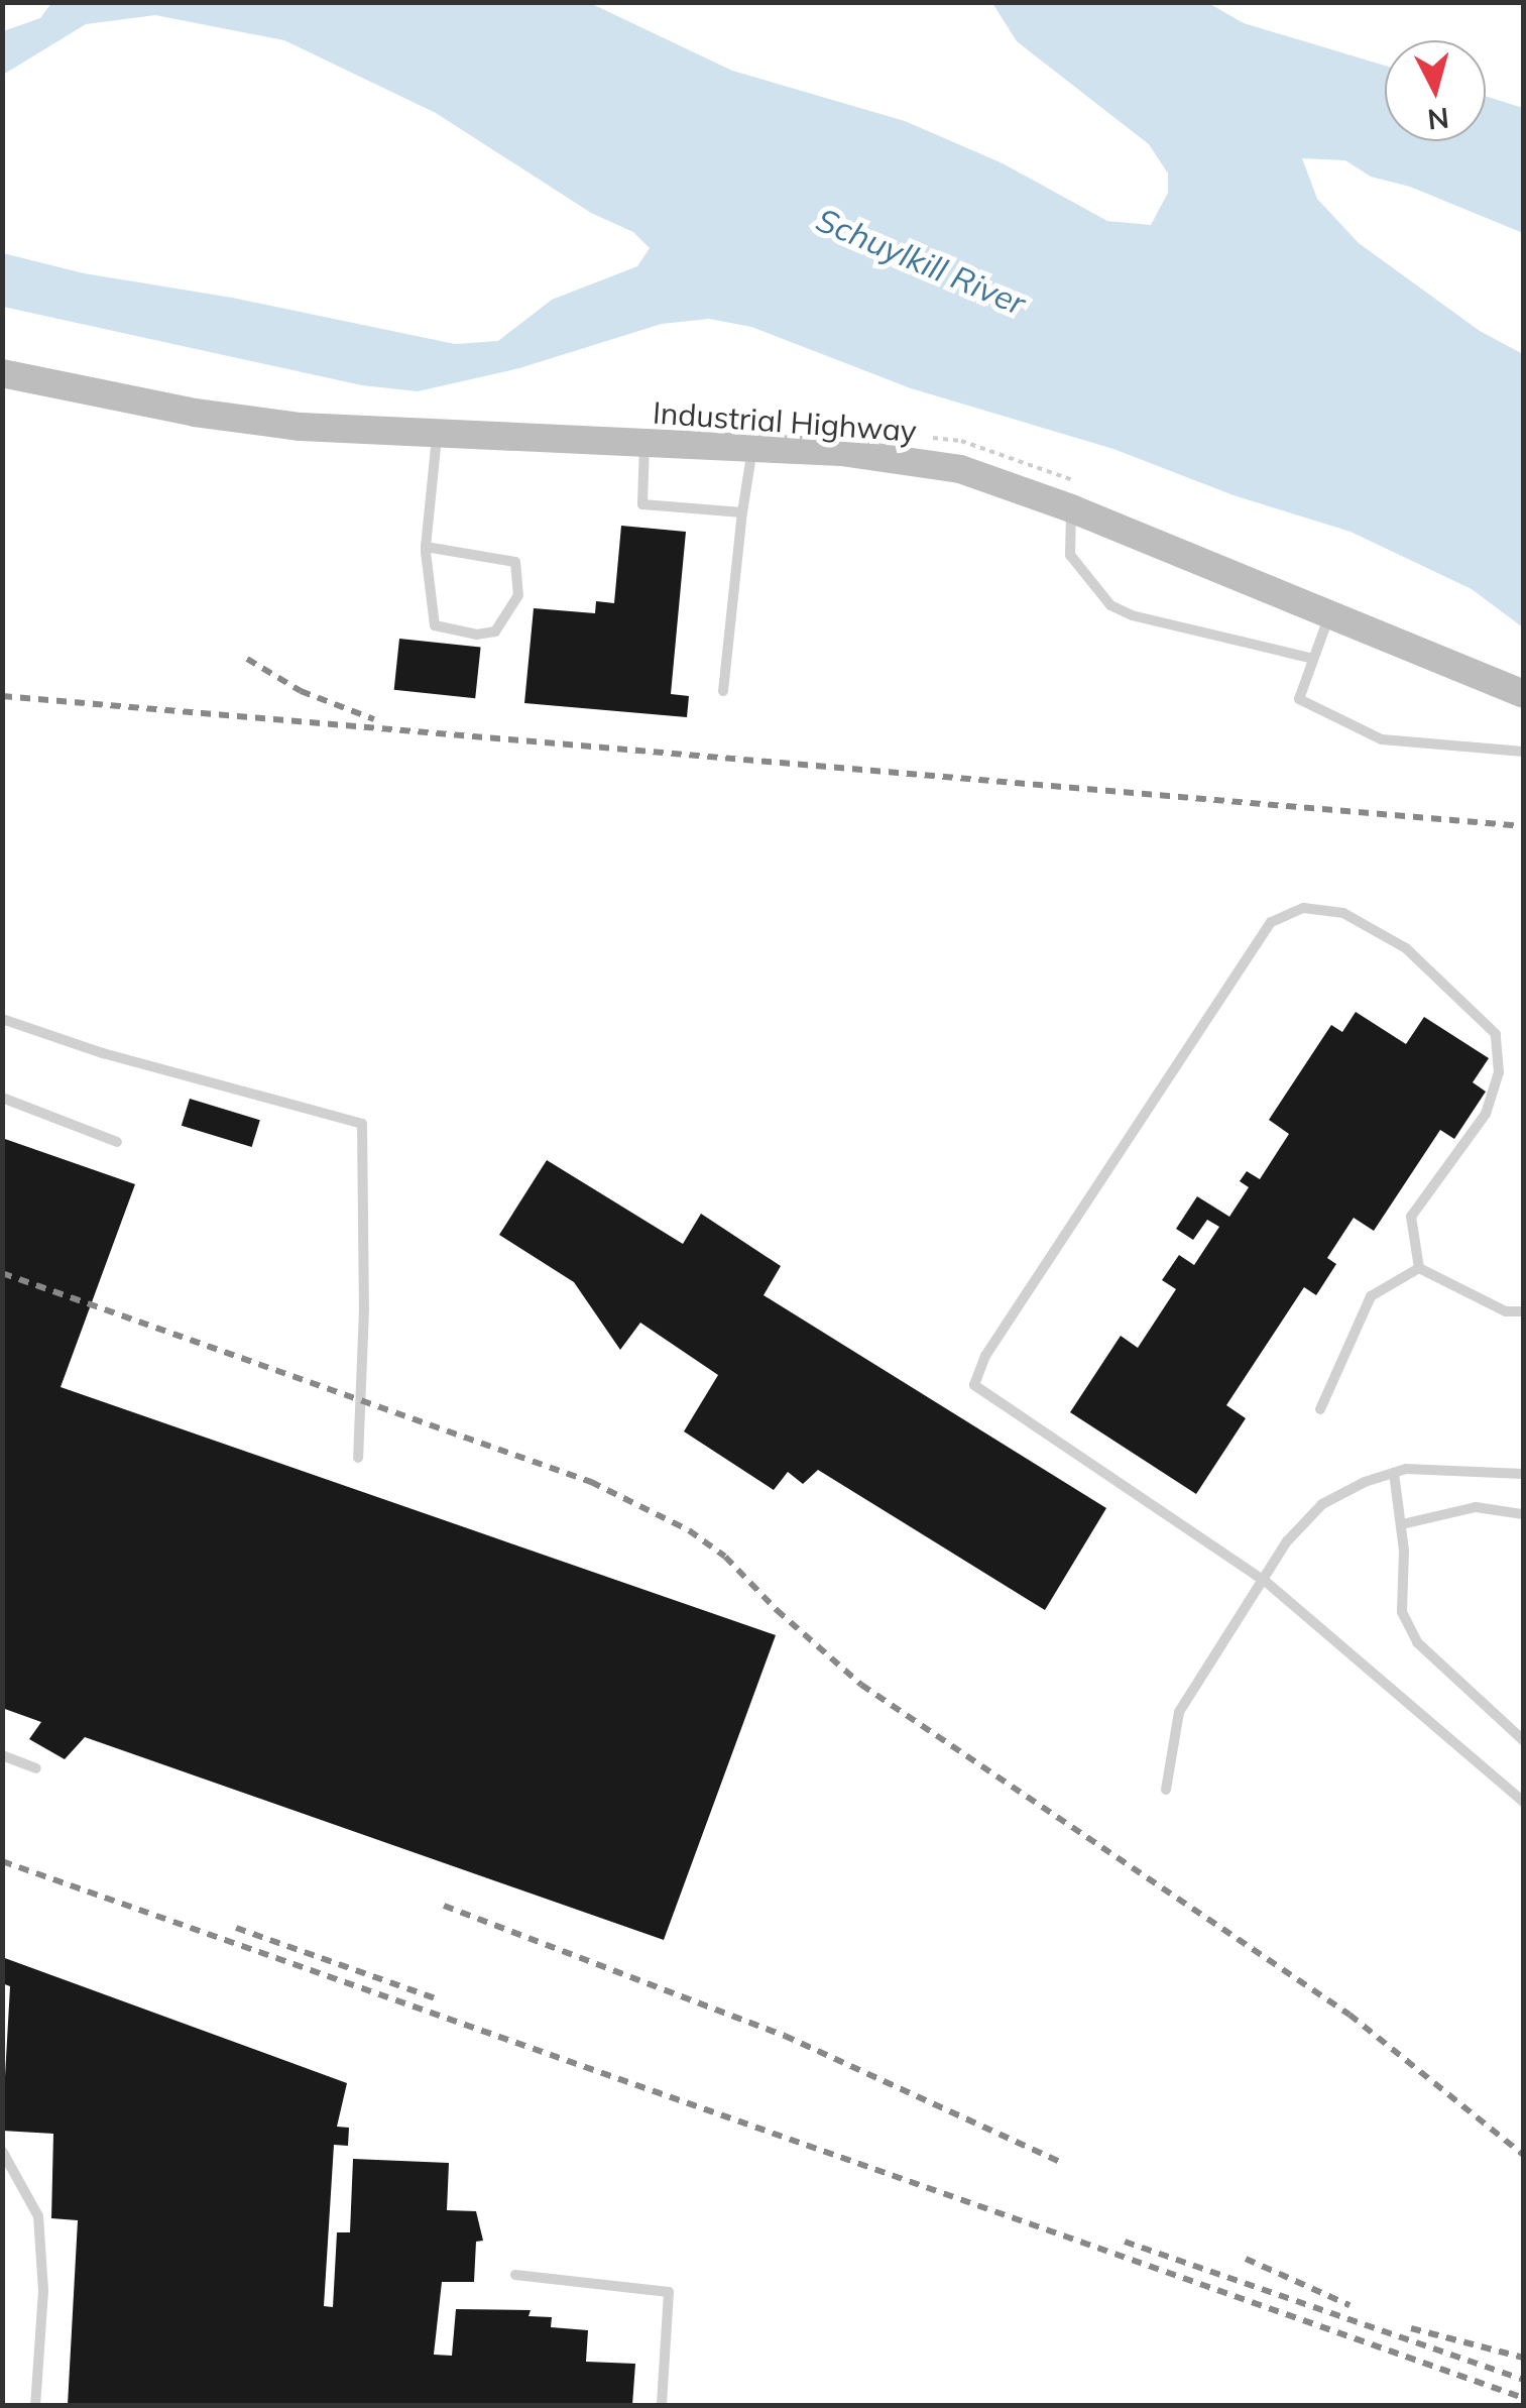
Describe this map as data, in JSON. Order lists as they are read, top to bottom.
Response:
{
  "streets": {
    "street": ["Industrial Highway"]
  },
  "water": ["Schuylkill River"],
  "north": "bottom"
}
